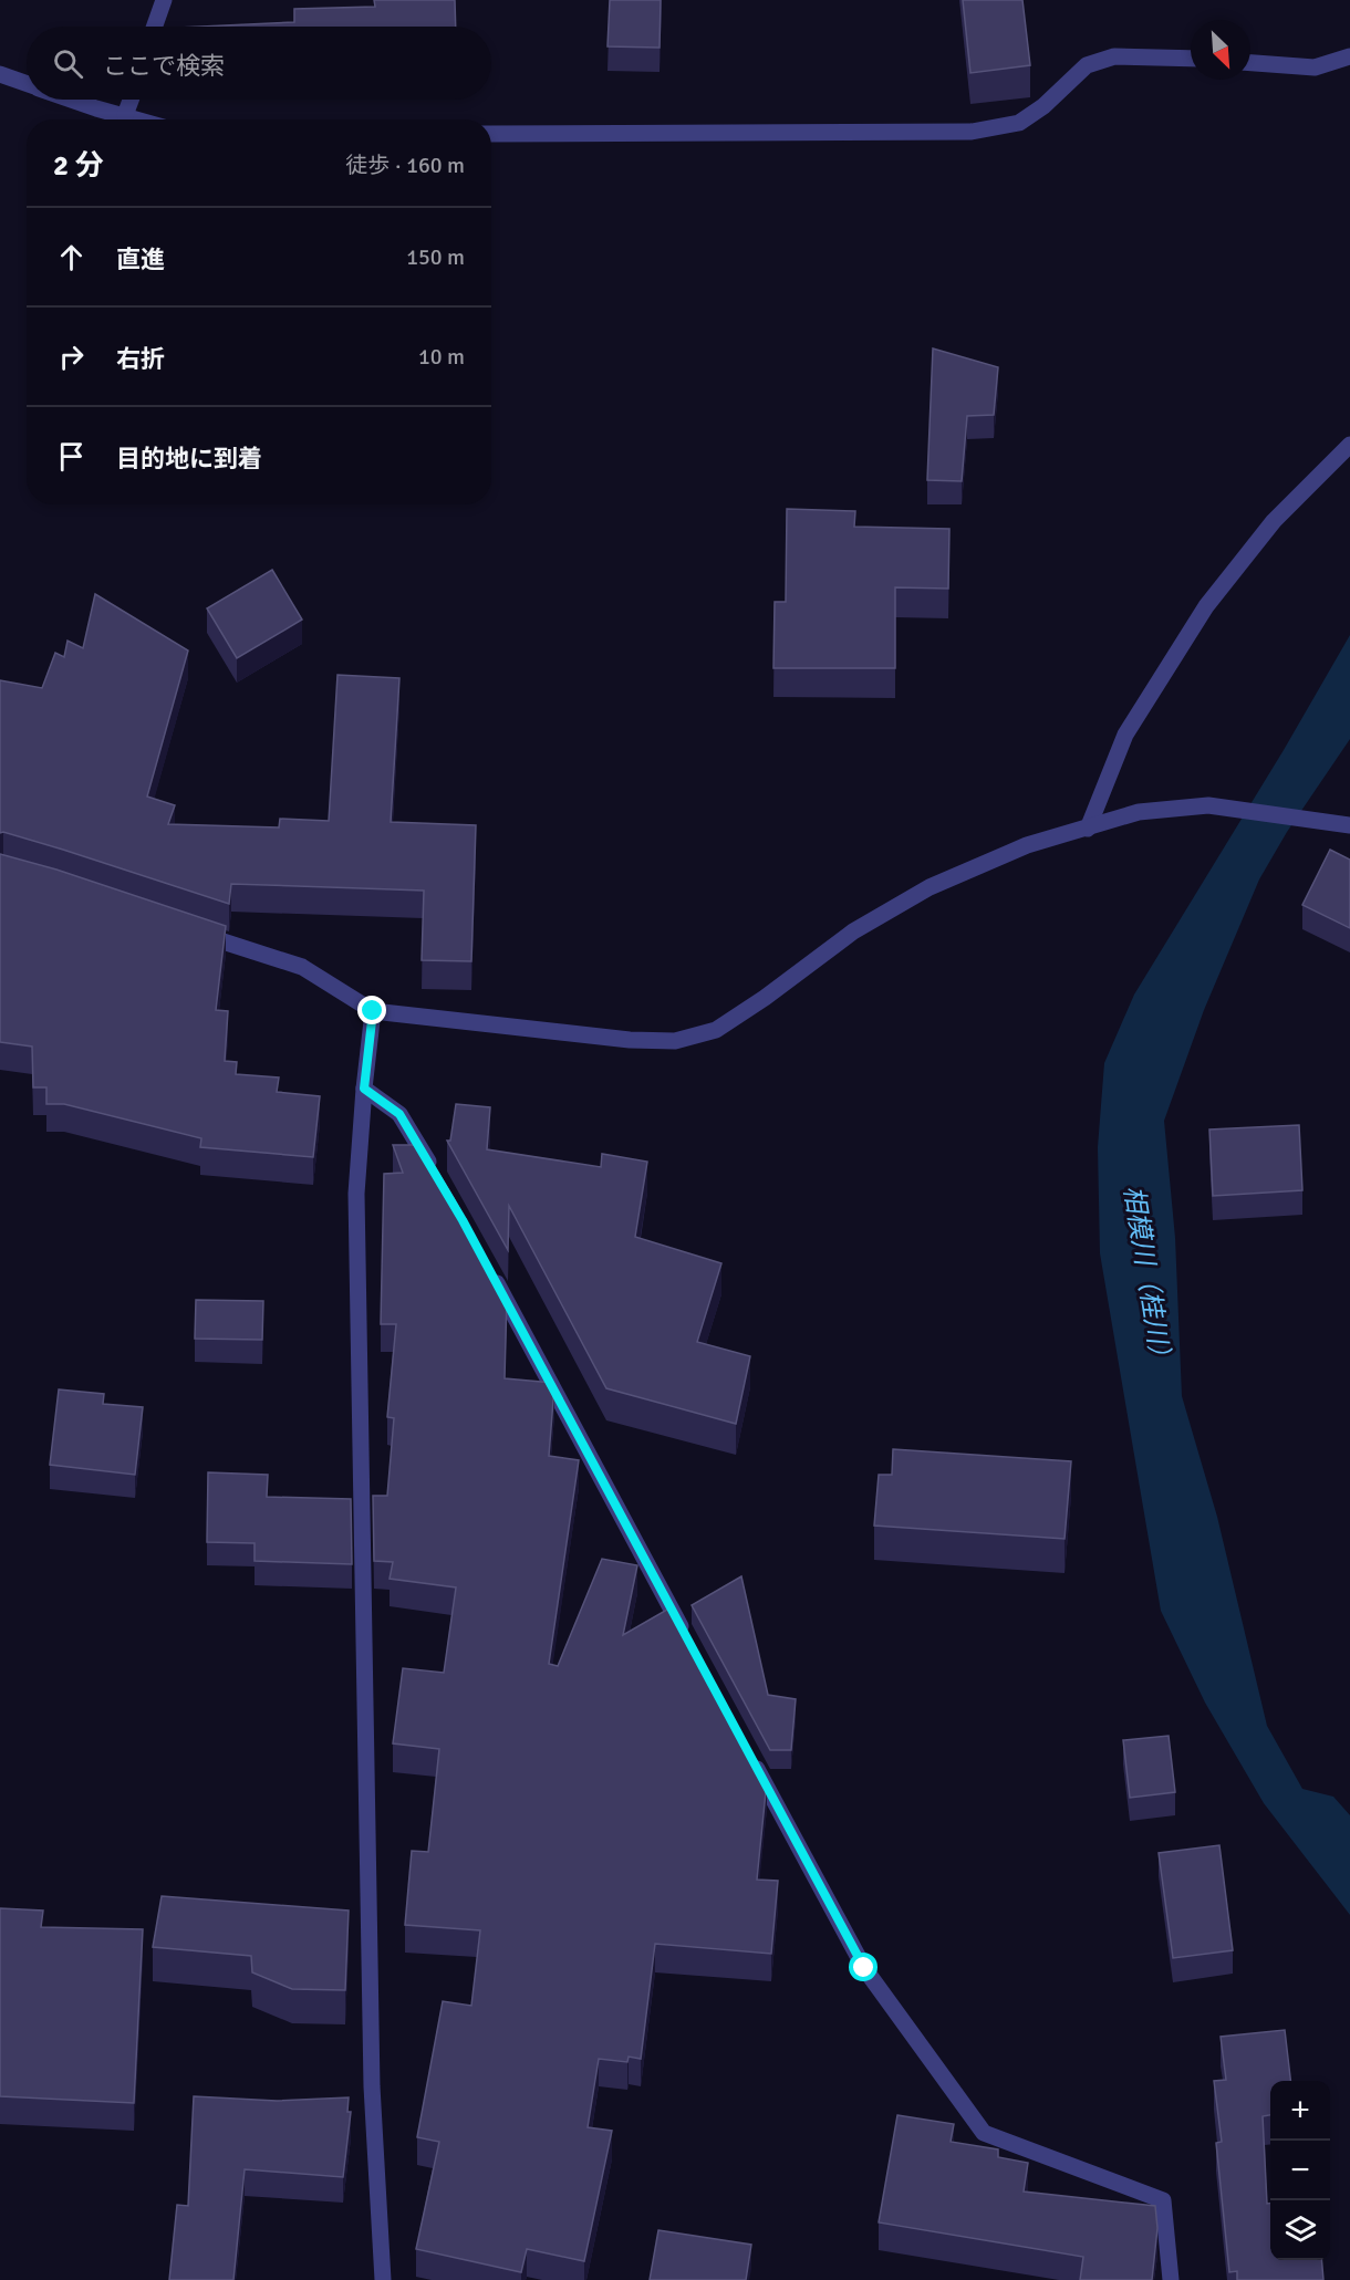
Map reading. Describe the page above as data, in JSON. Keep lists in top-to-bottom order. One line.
{"water":["相模川（桂川）"],"north":"bottom right","page":{"search":"ここで検索","heading":["2 分","徒歩 · 160 m"],"list":[["直進","150 m"],["右折","10 m"],"目的地に到着"],"map_buttons":["+","−"]}}
